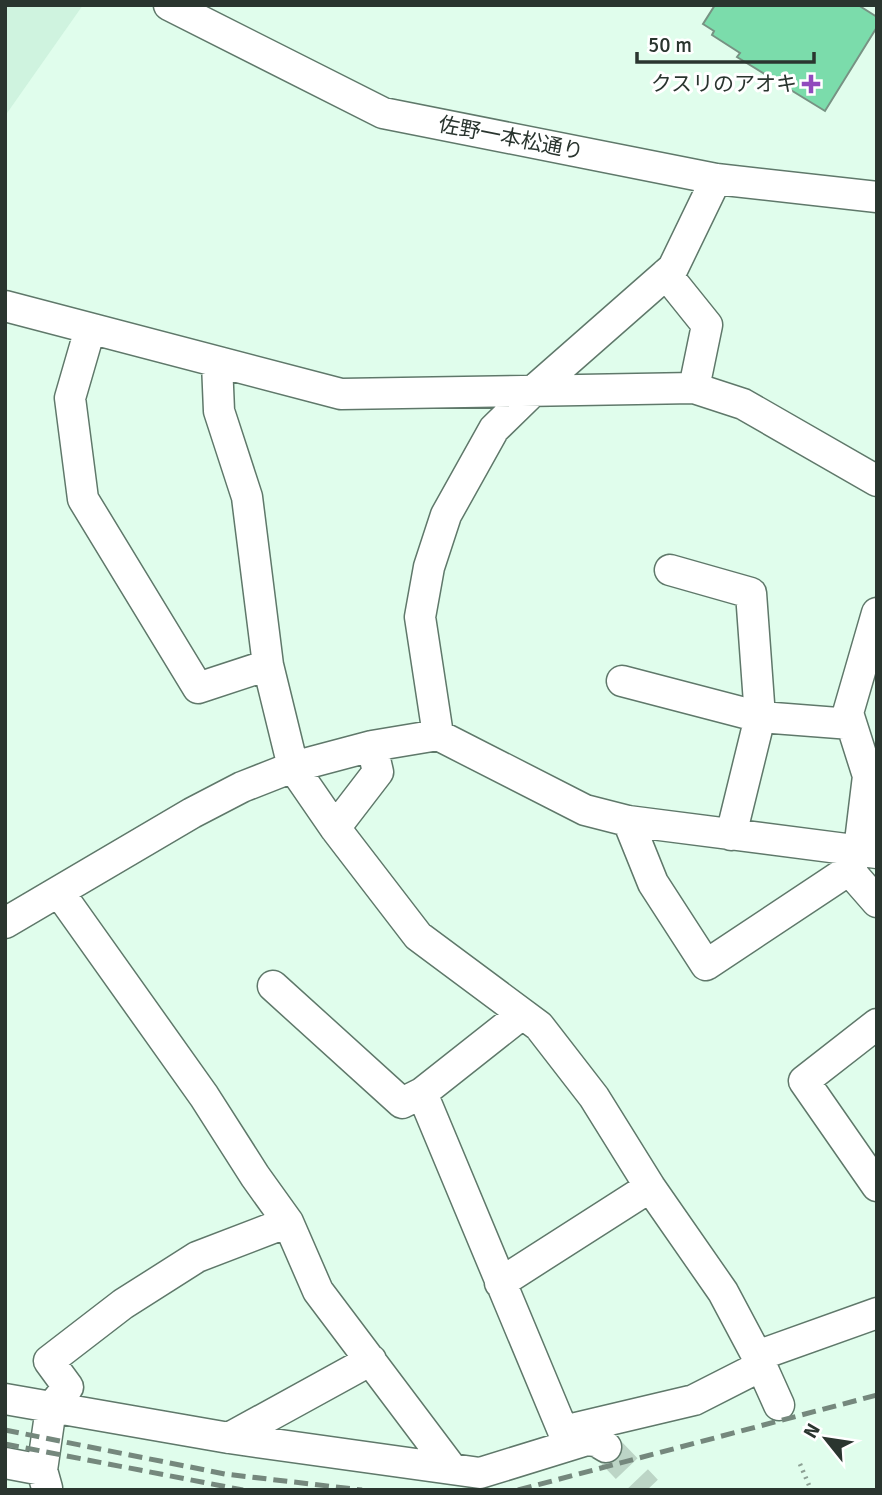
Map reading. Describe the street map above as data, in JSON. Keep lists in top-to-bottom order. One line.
{"streets":{"street":["佐野一本松通り"]},"places":{"health":["クスリのアオキ"]},"scale_bar":"50 m","north":"top left"}
